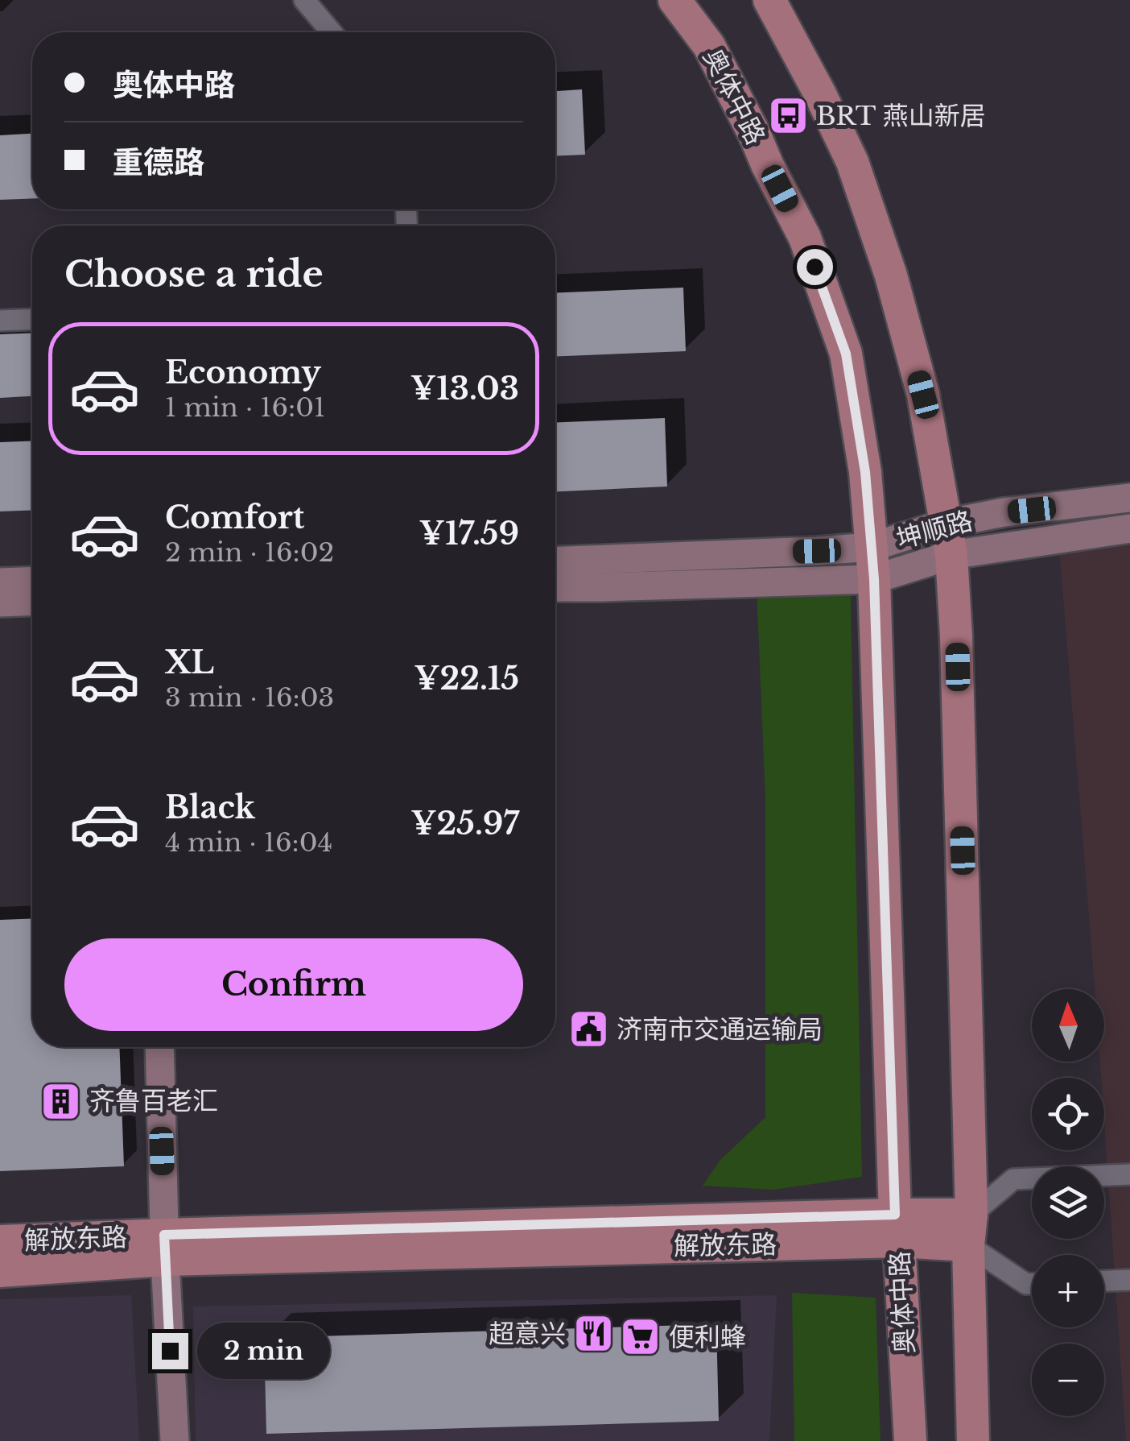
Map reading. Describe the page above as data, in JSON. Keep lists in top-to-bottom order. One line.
{"streets":{"main road":["奥体中路","解放东路"],"street":["坤顺路"]},"crossings":[["奥体中路","坤顺路"],["奥体中路","解放东路"]],"places":{"bus stop":["BRT 燕山新居"],"public building":["济南市交通运输局"],"building":["齐鲁百老汇"],"restaurant":["超意兴"],"supermarket":["便利蜂"]},"north":"top","page":{"banner":["奥体中路","重德路"],"heading":"Choose a ride","list":[{"name":"Economy","note":"1 min · 16:01","value":"¥13.03"},{"name":"Comfort","note":"2 min · 16:02","value":"¥17.59"},{"name":"XL","note":"3 min · 16:03","value":"¥22.15"},{"name":"Black","note":"4 min · 16:04","value":"¥25.97"}],"buttons":"Confirm","map_buttons":["+","−"],"bubble":"2 min"}}
